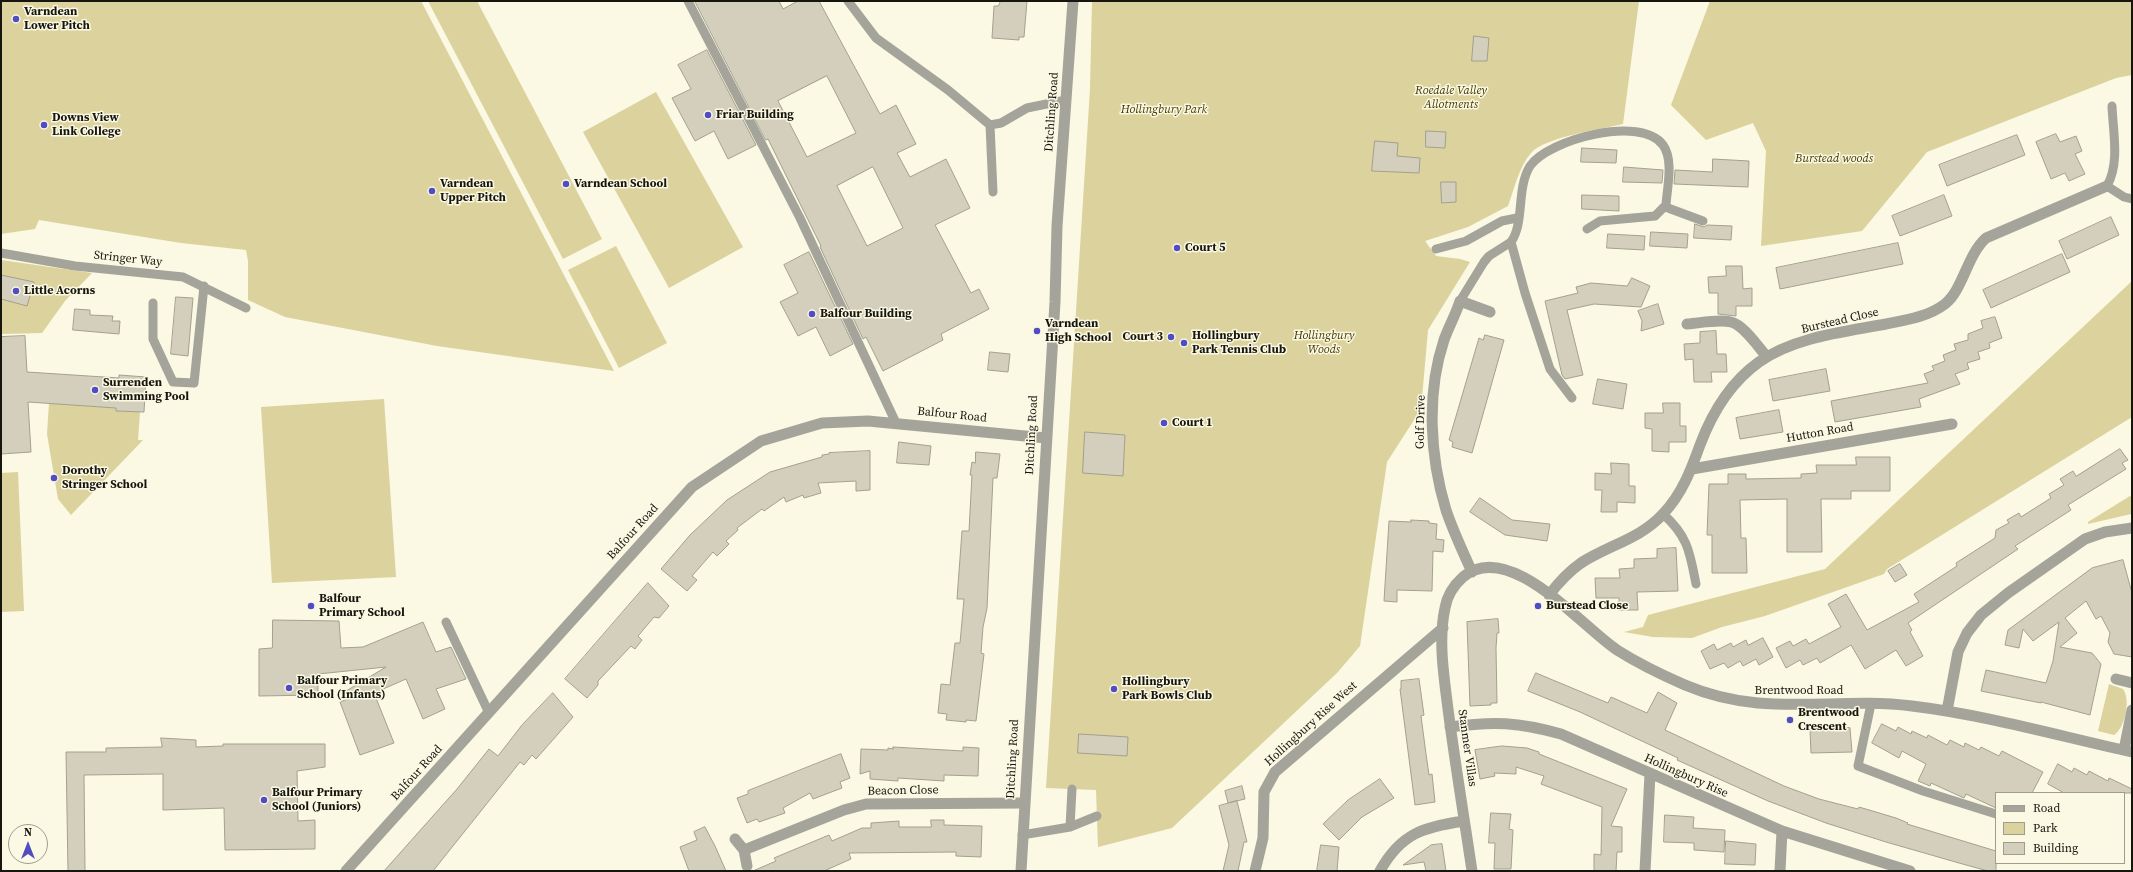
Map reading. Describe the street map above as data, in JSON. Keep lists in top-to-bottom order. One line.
{"streets":{"street":["Ditchling Road","Burstead Close","Balfour Road","Golf Drive","Hutton Road","Brentwood Road","Hollingbury Rise West","Stanmer Villas","Hollingbury Rise","Beacon Close"],"lane":["Stringer Way"]},"crossings":[["Ditchling Road","Balfour Road"],["Ditchling Road","Beacon Close"],["Burstead Close","Hutton Road"],["Burstead Close","Brentwood Road"],["Golf Drive","Brentwood Road"],["Brentwood Road","Hollingbury Rise West"],["Brentwood Road","Stanmer Villas"],["Hollingbury Rise West","Stanmer Villas"],["Stanmer Villas","Hollingbury Rise"]],"parks":["Roedale Valley Allotments","Hollingbury Park","Burstead woods","Hollingbury Woods"],"places":["Varndean Lower Pitch","Friar Building","Downs View Link College","Varndean School","Varndean Upper Pitch","Court 5","Little Acorns","Balfour Building","Varndean High School","Court 3","Hollingbury Park Tennis Club","Surrenden Swimming Pool","Court 1","Dorothy Stringer School","Balfour Primary School","Burstead Close","Balfour Primary School (Infants)","Hollingbury Park Bowls Club","Brentwood Crescent","Balfour Primary School (Juniors)"],"legend":["Road","Park","Building"],"north":"top"}
